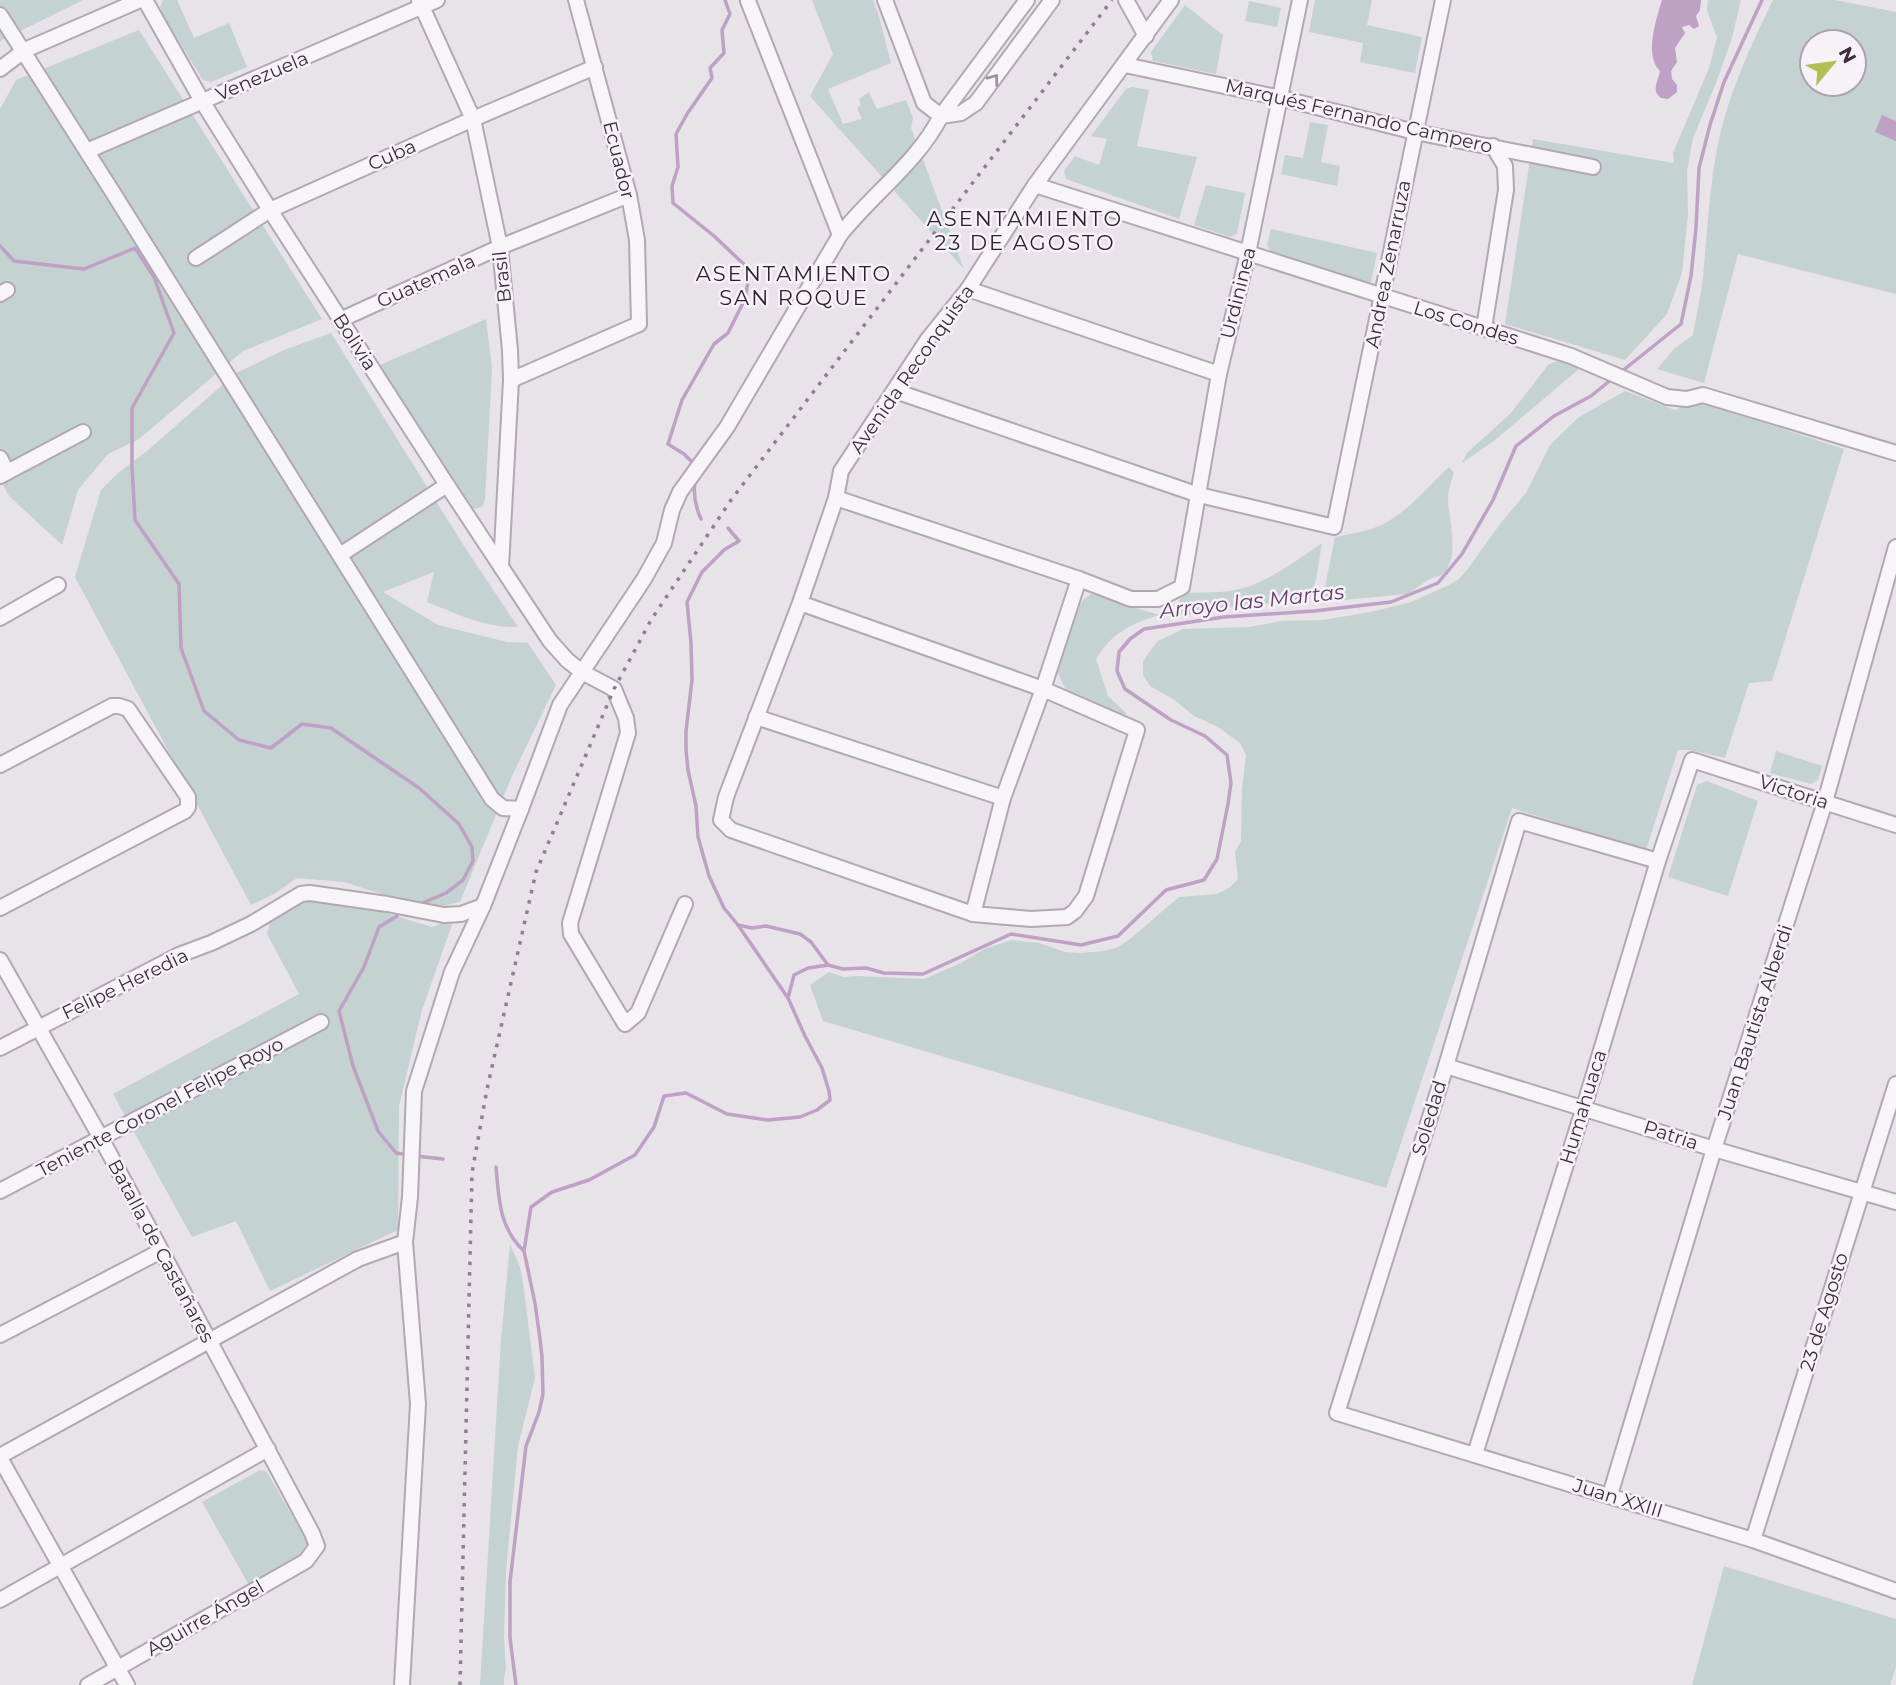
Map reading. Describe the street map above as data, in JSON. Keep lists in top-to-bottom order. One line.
{"streets":{"street":["Venezuela","Marqués Fernando Campero","Cuba","Ecuador","Andrea Zenarruza","Brasil","Guatemala","Urdininea","Los Condes","Bolivia","Avenida Reconquista","Victoria","Felipe Heredia","Juan Bautista Alberdi","Teniente Coronel Felipe Royo","Humahuaca","Soledad","Patria","Batalla de Castañares","23 de Agosto","Juan XXIII","Aguirre Ángel"]},"crossings":[["Venezuela","Brasil"],["Venezuela","Bolivia"],["Marqués Fernando Campero","Andrea Zenarruza"],["Marqués Fernando Campero","Urdininea"],["Marqués Fernando Campero","Avenida Reconquista"],["Cuba","Ecuador"],["Cuba","Brasil"],["Cuba","Bolivia"],["Ecuador","Brasil"],["Ecuador","Guatemala"],["Andrea Zenarruza","Urdininea"],["Andrea Zenarruza","Los Condes"],["Brasil","Guatemala"],["Brasil","Bolivia"],["Guatemala","Bolivia"],["Urdininea","Los Condes"],["Los Condes","Avenida Reconquista"],["Victoria","Juan Bautista Alberdi"],["Victoria","Humahuaca"],["Felipe Heredia","Batalla de Castañares"],["Juan Bautista Alberdi","Patria"],["Juan Bautista Alberdi","Juan XXIII"],["Teniente Coronel Felipe Royo","Batalla de Castañares"],["Humahuaca","Soledad"],["Humahuaca","Patria"],["Humahuaca","Juan XXIII"],["Soledad","Patria"],["Soledad","Juan XXIII"],["Patria","23 de Agosto"],["Batalla de Castañares","Aguirre Ángel"],["23 de Agosto","Juan XXIII"]],"districts":["ASENTAMIENTO 23 DE AGOSTO","ASENTAMIENTO SAN ROQUE"],"water":["Arroyo las Martas"],"north":"top right"}
